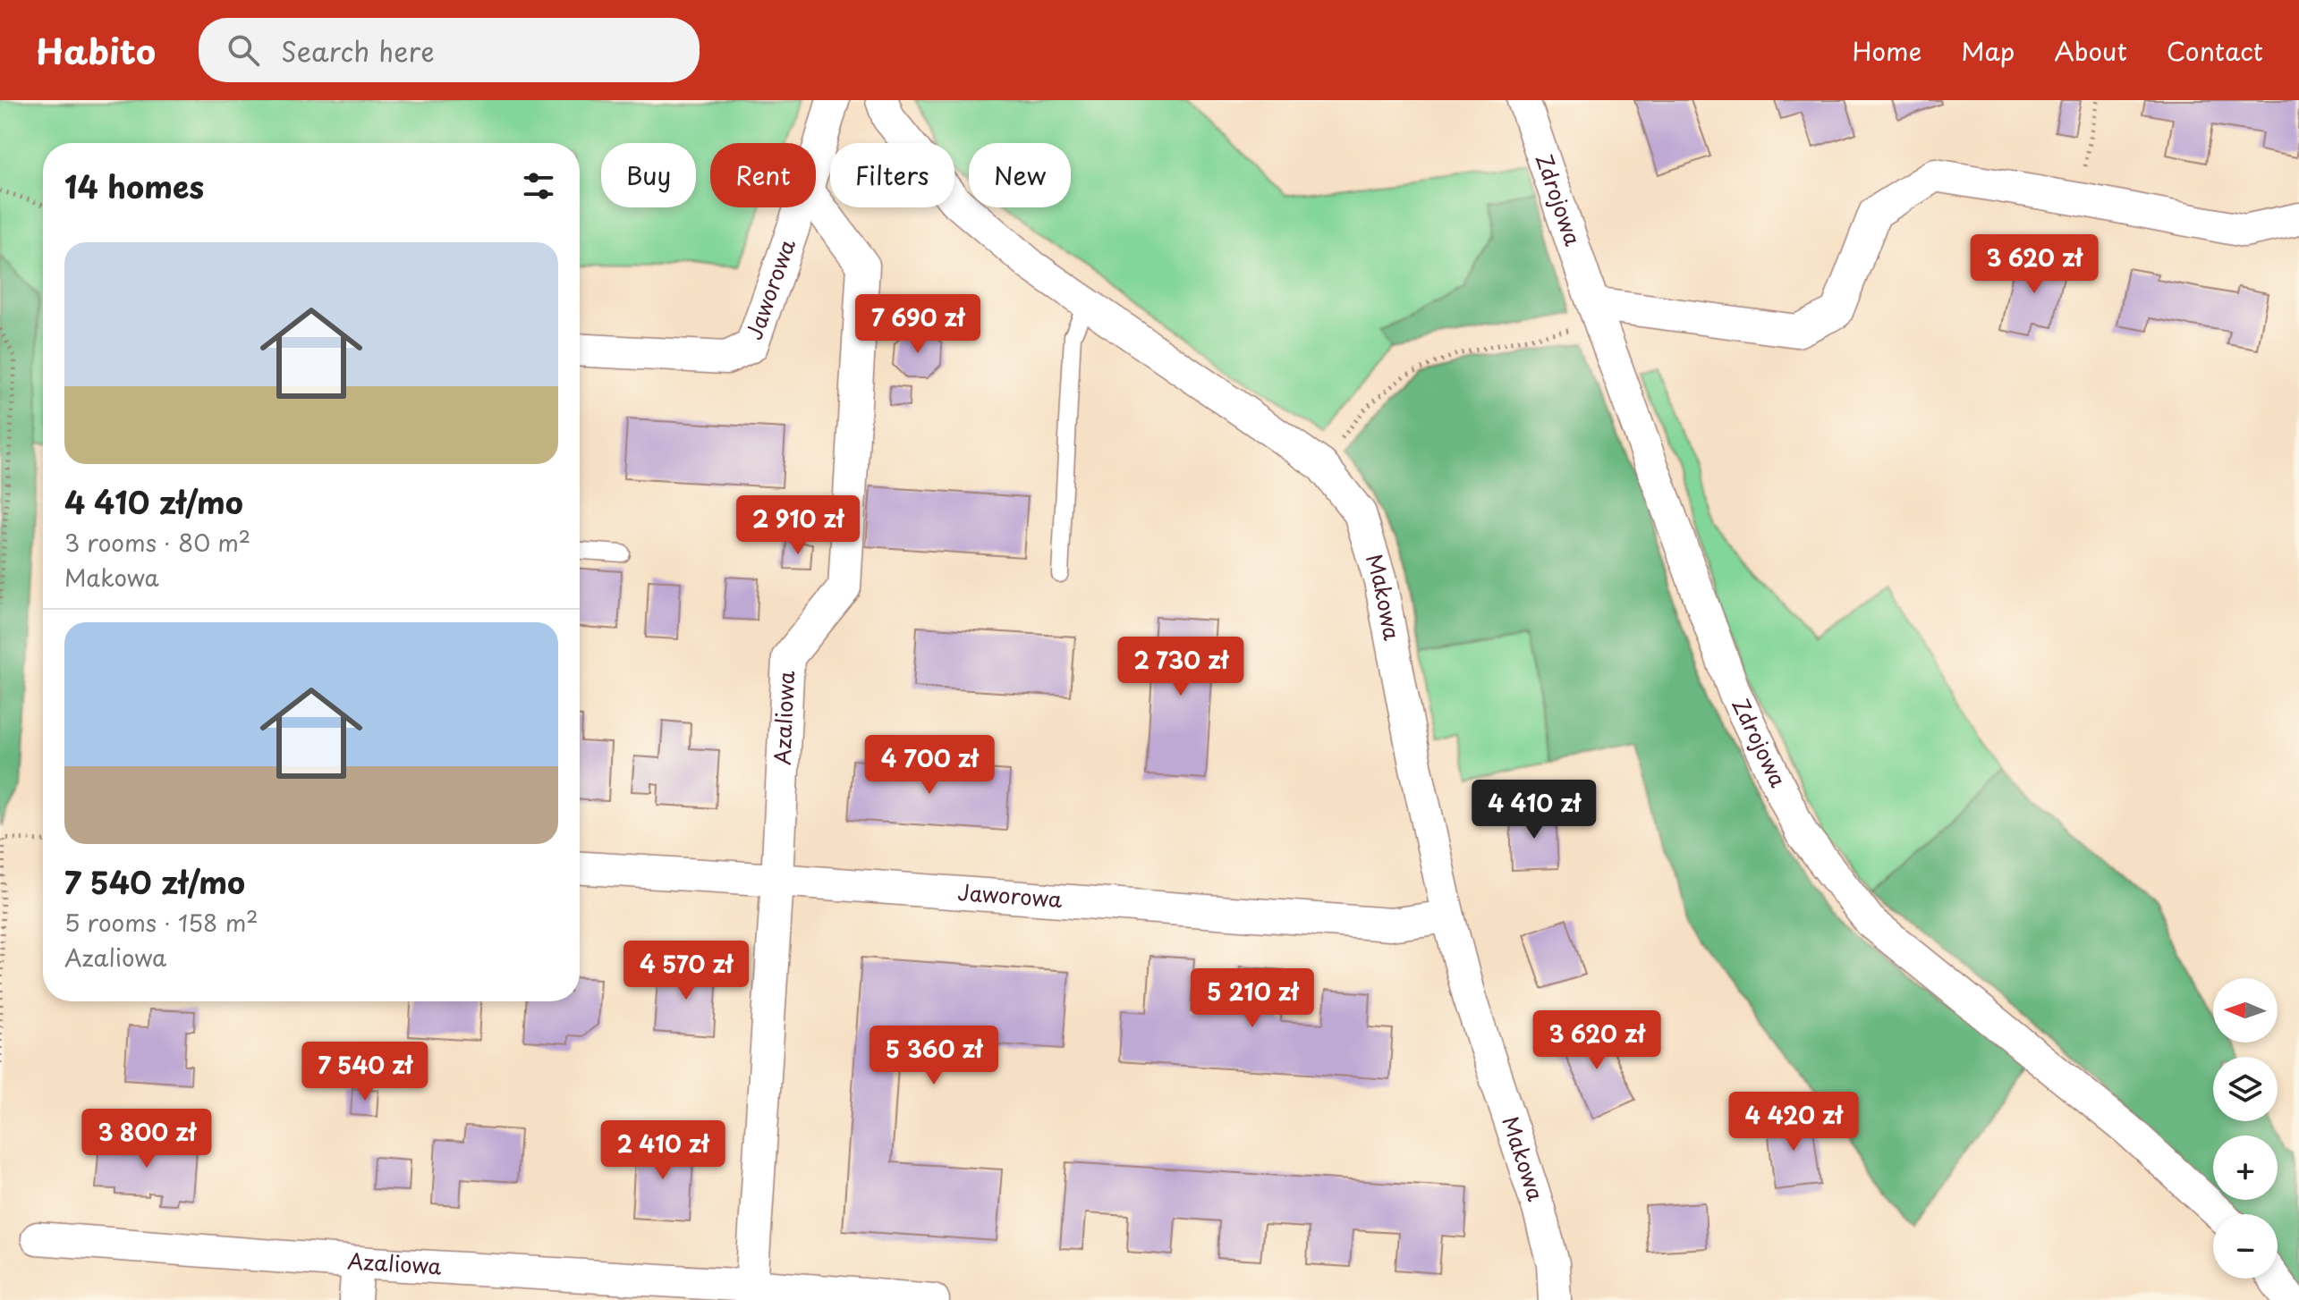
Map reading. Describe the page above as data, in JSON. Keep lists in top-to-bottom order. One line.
{"streets":{"street":["Zdrojowa","Jaworowa","Makowa","Azaliowa"]},"crossings":[["Jaworowa","Makowa"],["Jaworowa","Azaliowa"]],"north":"left","page":{"header":"Habito","search":"Search here","nav":["Home","Map","About","Contact"],"chip":["Buy","Rent","Filters","New"],"heading":"14 homes","list":[{"name":"4 410 zł/mo","note":"3 rooms · 80 m² · Makowa"},{"name":"7 540 zł/mo","note":"5 rooms · 158 m² · Azaliowa"}],"price":["3 620 zł","7 690 zł","2 910 zł","2 730 zł","4 700 zł","4 410 zł","4 570 zł","5 210 zł","3 620 zł","5 360 zł","7 540 zł","4 420 zł","3 800 zł","2 410 zł"],"map_buttons":["+","−"]}}
